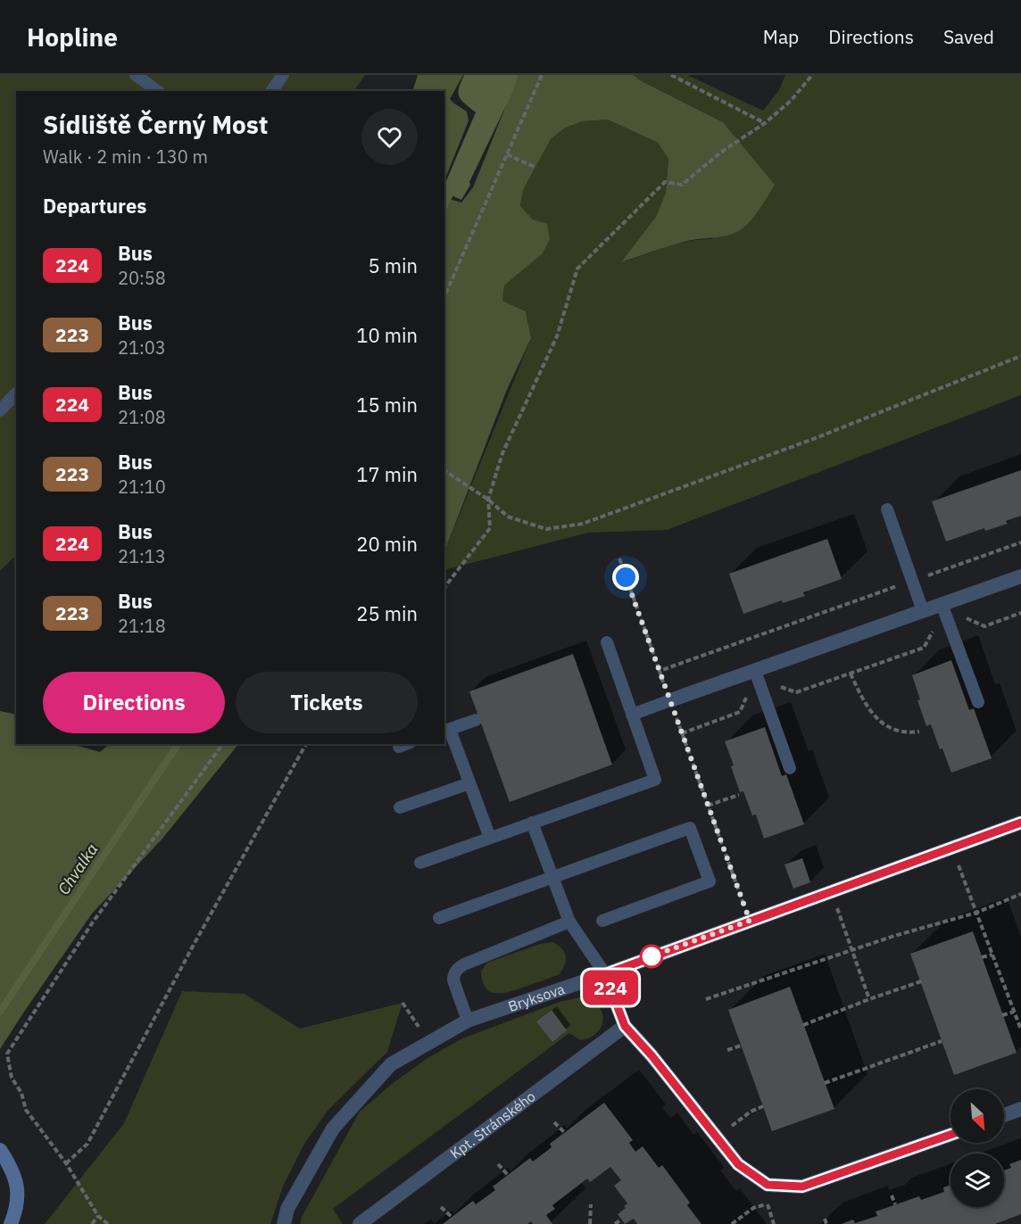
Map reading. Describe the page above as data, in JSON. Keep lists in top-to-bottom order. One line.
{"streets":{"street":["Bryksova","Kpt. Stránského"]},"water":["Chvalka"],"lines":["bus line 224"],"north":"bottom right","page":{"header":"Hopline","nav":["Map","Directions","Saved"],"on_map":"224","heading":[["Sídliště Černý Most","Walk · 2 min · 130 m"],"Departures"],"list":[{"mark":"224","name":"Bus","note":"20:58","value":"5 min"},{"mark":"223","name":"Bus","note":"21:03","value":"10 min"},{"mark":"224","name":"Bus","note":"21:08","value":"15 min"},{"mark":"223","name":"Bus","note":"21:10","value":"17 min"},{"mark":"224","name":"Bus","note":"21:13","value":"20 min"},{"mark":"223","name":"Bus","note":"21:18","value":"25 min"}],"buttons":["Directions","Tickets"]}}
